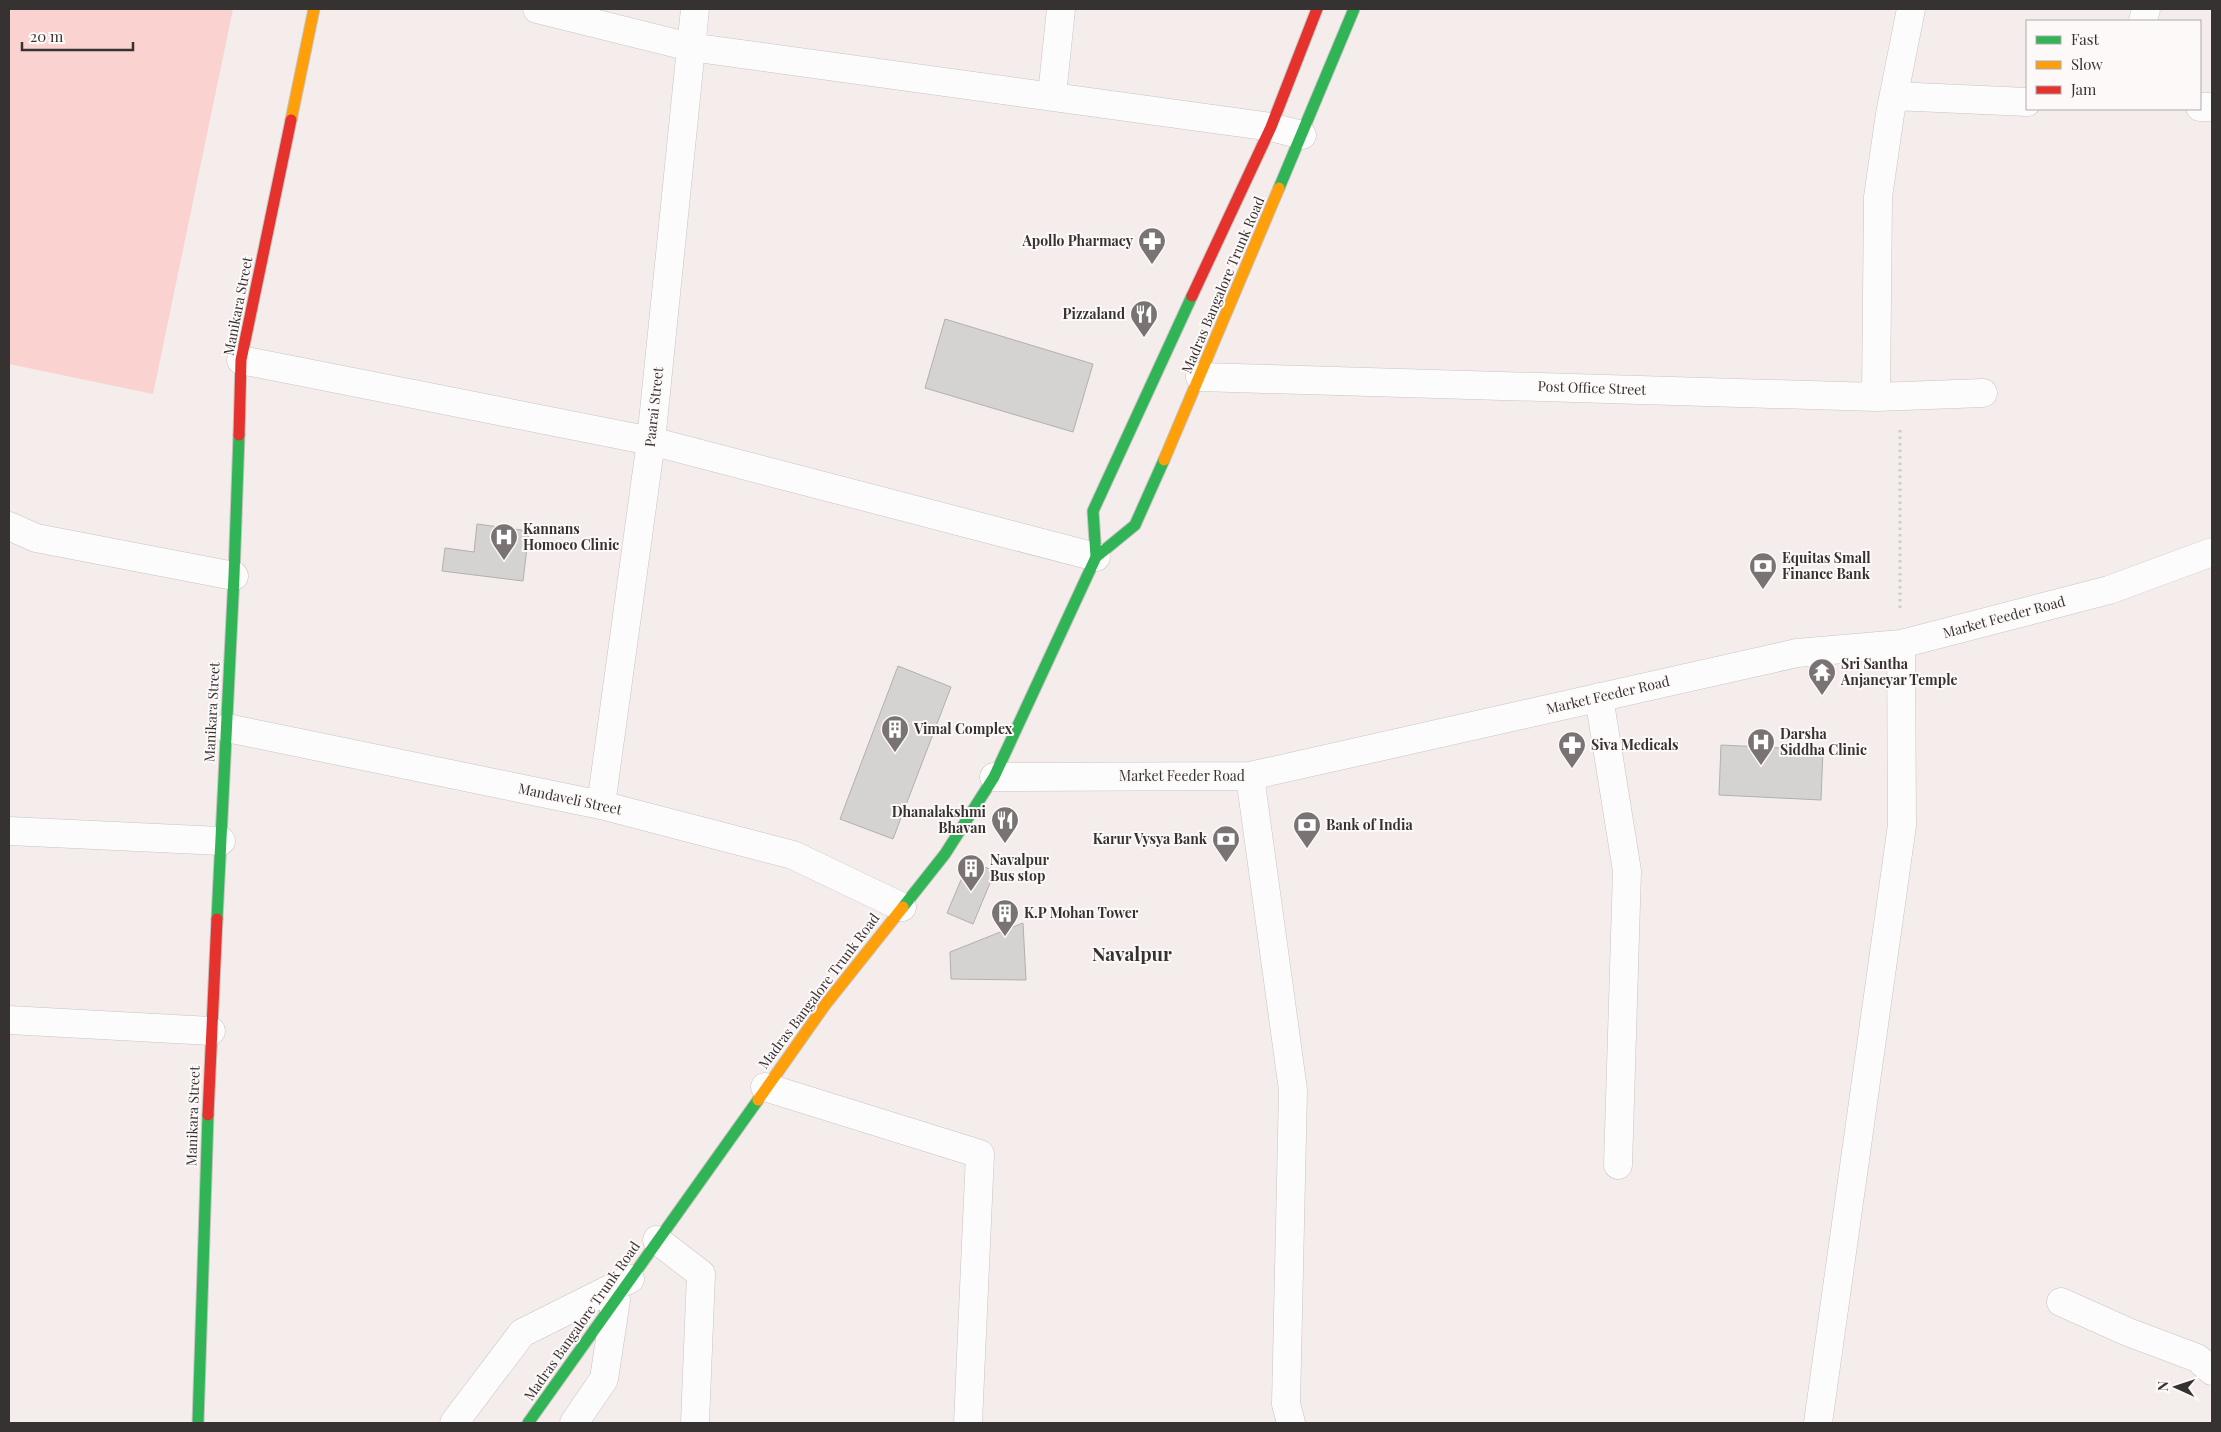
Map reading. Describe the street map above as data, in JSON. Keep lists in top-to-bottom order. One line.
{"streets":{"main road":["Madras Bangalore Trunk Road","Manikara Street"],"street":["Post Office Street","Paarai Street","Market Feeder Road","Mandaveli Street"]},"crossings":[["Madras Bangalore Trunk Road","Post Office Street"],["Madras Bangalore Trunk Road","Market Feeder Road"],["Madras Bangalore Trunk Road","Mandaveli Street"],["Manikara Street","Mandaveli Street"],["Paarai Street","Mandaveli Street"]],"districts":["Navalpur"],"places":{"pharmacy":["Apollo Pharmacy","Siva Medicals"],"restaurant":["Pizzaland","Dhanalakshmi Bhavan"],"hospital":["Kannans Homoeo Clinic","Darsha Siddha Clinic"],"bank":["Equitas Small Finance Bank","Bank of India","Karur Vysya Bank"],"temple":["Sri Santha Anjaneyar Temple"],"building":["Vimal Complex","Navalpur Bus stop","K.P Mohan Tower"]},"legend":["Fast","Slow","Jam"],"scale_bar":"20 m","north":"left"}
